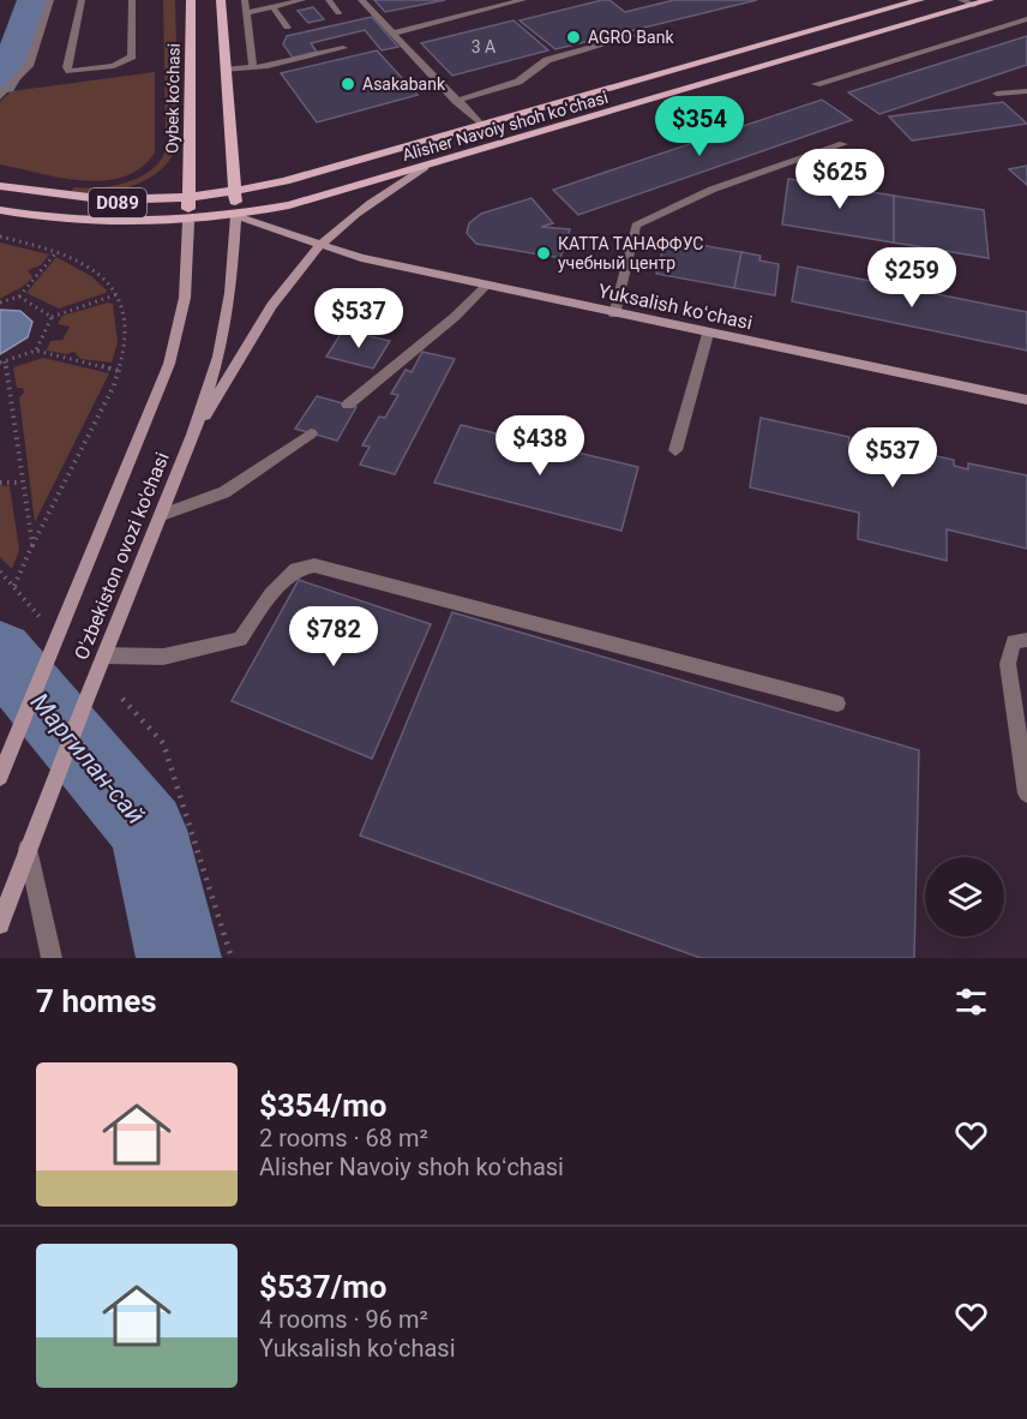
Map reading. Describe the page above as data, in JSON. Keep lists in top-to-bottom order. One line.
{"streets":{"main road":["Oybek ko‘chasi","Alisher Navoiy shoh koʻchasi","D089","Yuksalish koʻchasi","O'zbekiston ovozi ko'chasi"]},"crossings":[["Oybek ko‘chasi","D089"],["Oybek ko‘chasi","O'zbekiston ovozi ko'chasi"],["Alisher Navoiy shoh koʻchasi","D089"],["Alisher Navoiy shoh koʻchasi","Yuksalish koʻchasi"],["Alisher Navoiy shoh koʻchasi","O'zbekiston ovozi ko'chasi"],["D089","O'zbekiston ovozi ko'chasi"],["Yuksalish koʻchasi","O'zbekiston ovozi ko'chasi"]],"water":["Маргилан-сай"],"places":["AGRO Bank","Asakabank","КАТТА ТАНАФФУС учебный центр"],"house_numbers":["3 A"],"page":{"price":["$354","$625","$259","$537","$438","$537","$782"],"heading":"7 homes","list":[{"name":"$354/mo","note":"2 rooms · 68 m² · Alisher Navoiy shoh koʻchasi"},{"name":"$537/mo","note":"4 rooms · 96 m² · Yuksalish koʻchasi"}]}}
